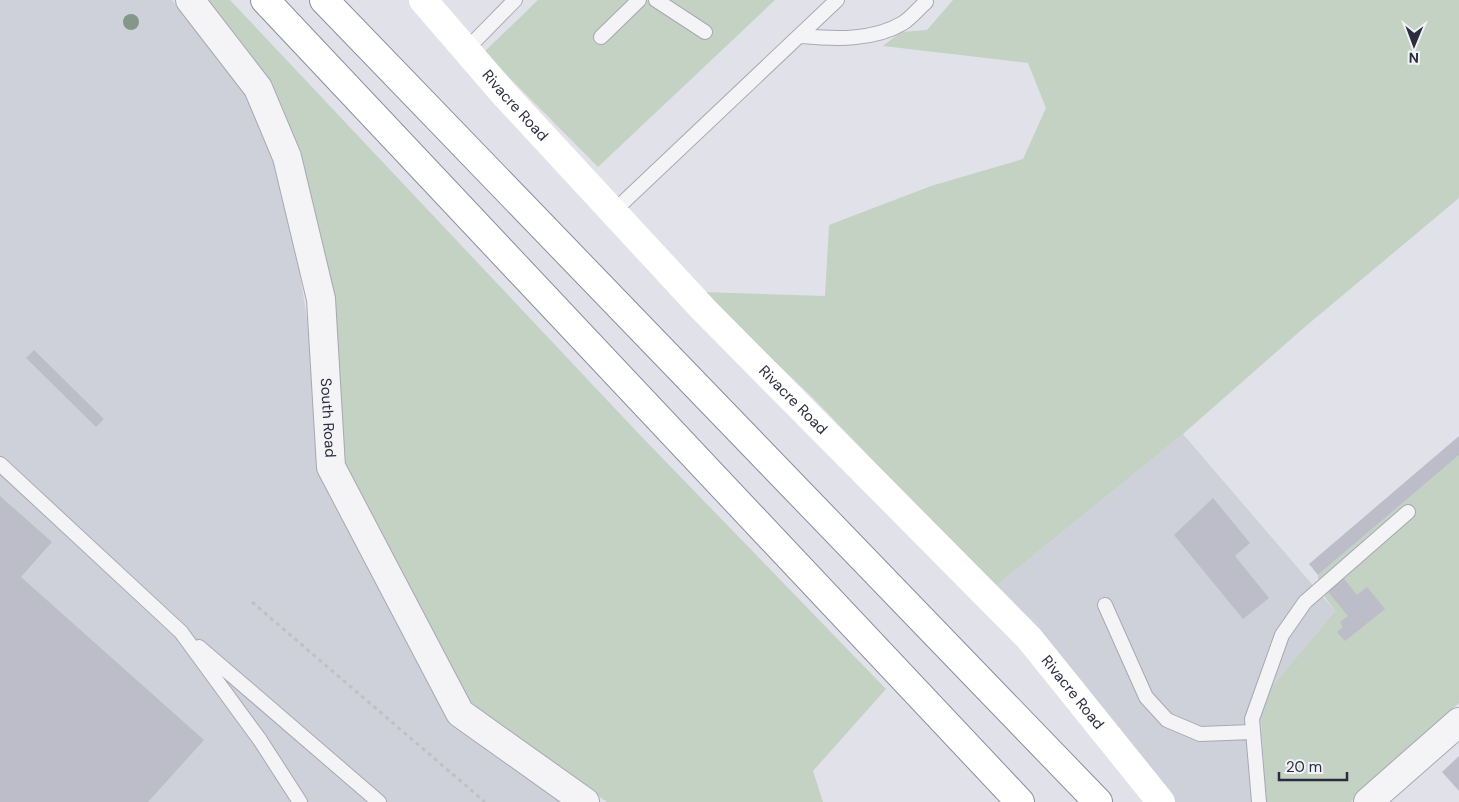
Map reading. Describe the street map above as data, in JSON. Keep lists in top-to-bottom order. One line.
{"streets":{"main road":["Rivacre Road"],"street":["South Road"]},"scale_bar":"20 m","north":"bottom"}
